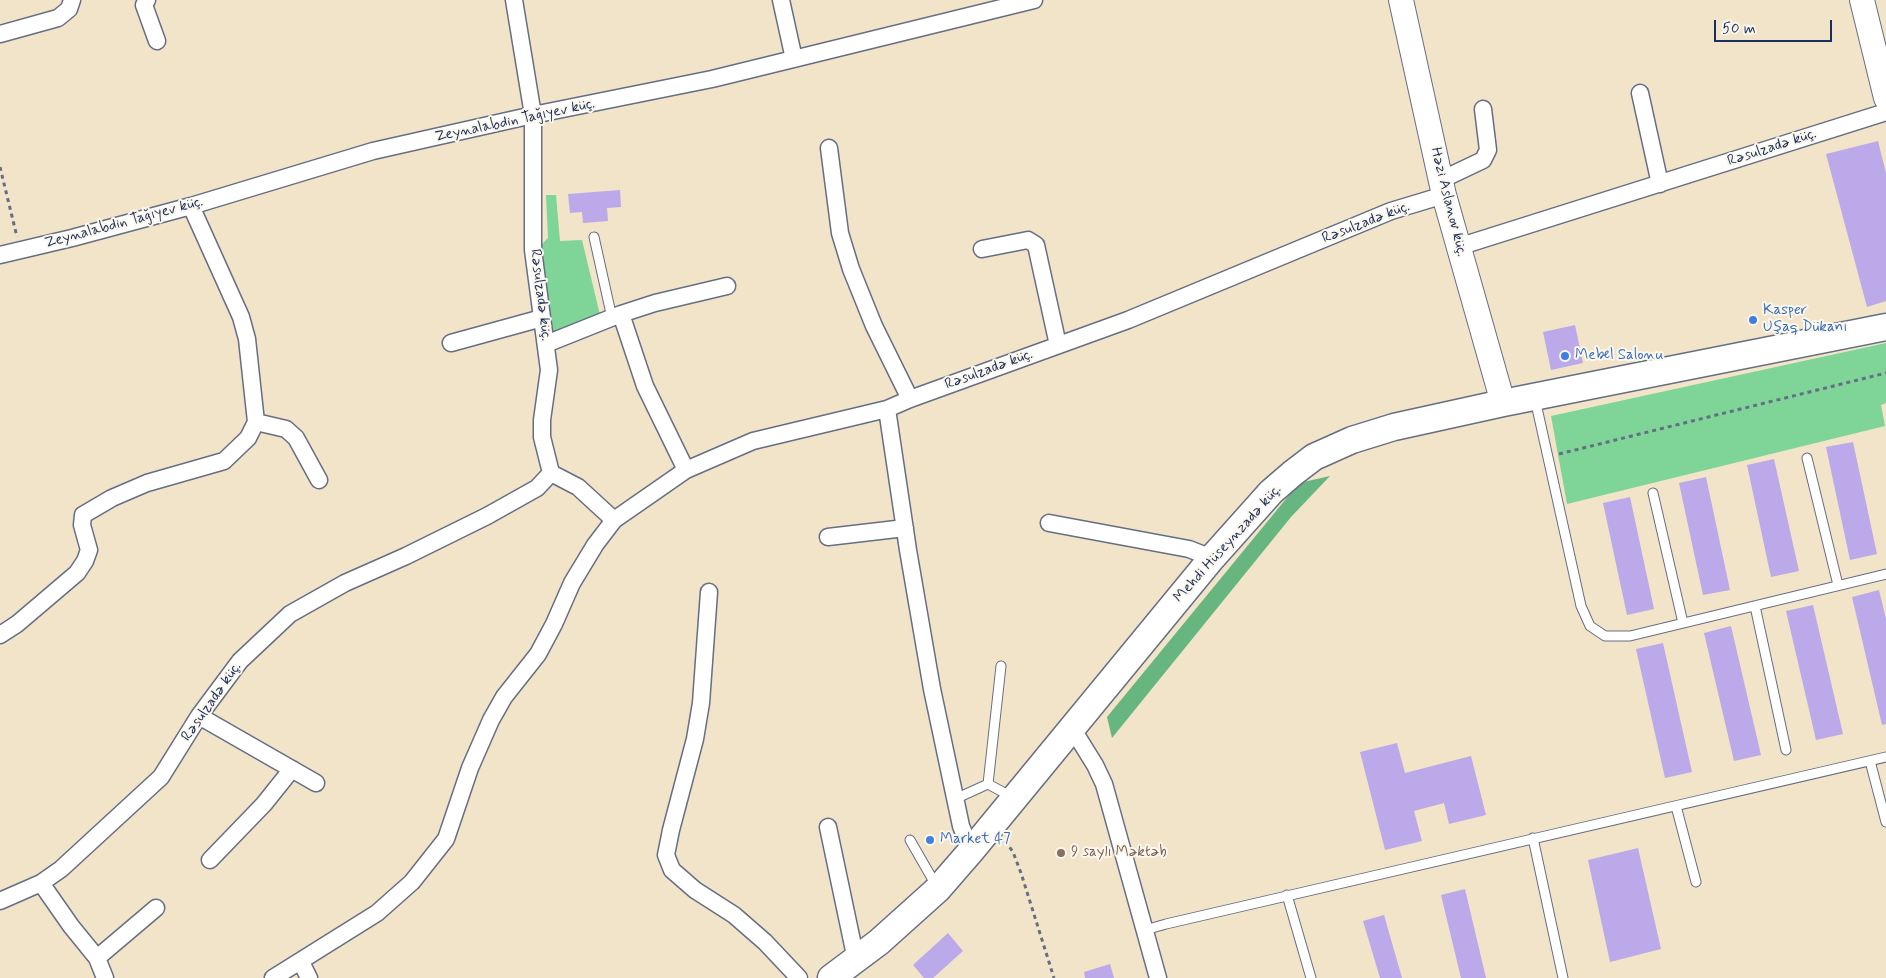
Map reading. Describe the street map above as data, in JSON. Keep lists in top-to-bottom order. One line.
{"streets":{"main road":["Həzi Aslanov küç.","Mehdi Hüseynzadə küç."],"street":["Zeynalabdin Tağıyev küç.","Rəsulzadə küç."]},"crossings":[["Zeynalabdin Tağıyev küç.","Rəsulzadə küç."],["Rəsulzadə küç.","Həzi Aslanov küç."],["Həzi Aslanov küç.","Mehdi Hüseynzadə küç."]],"places":["Kasper Uşaq Dükanı","Mebel Salonu","Market 47","9 saylı Məktəb"],"scale_bar":"50 m"}
